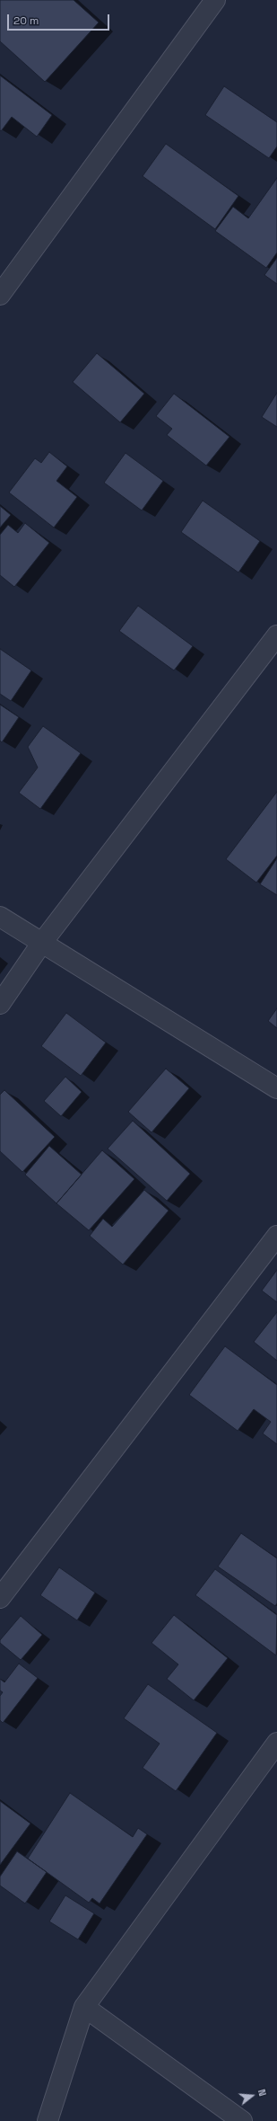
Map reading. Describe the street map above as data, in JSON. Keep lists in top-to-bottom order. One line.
{"scale_bar":"20 m","north":"right"}
